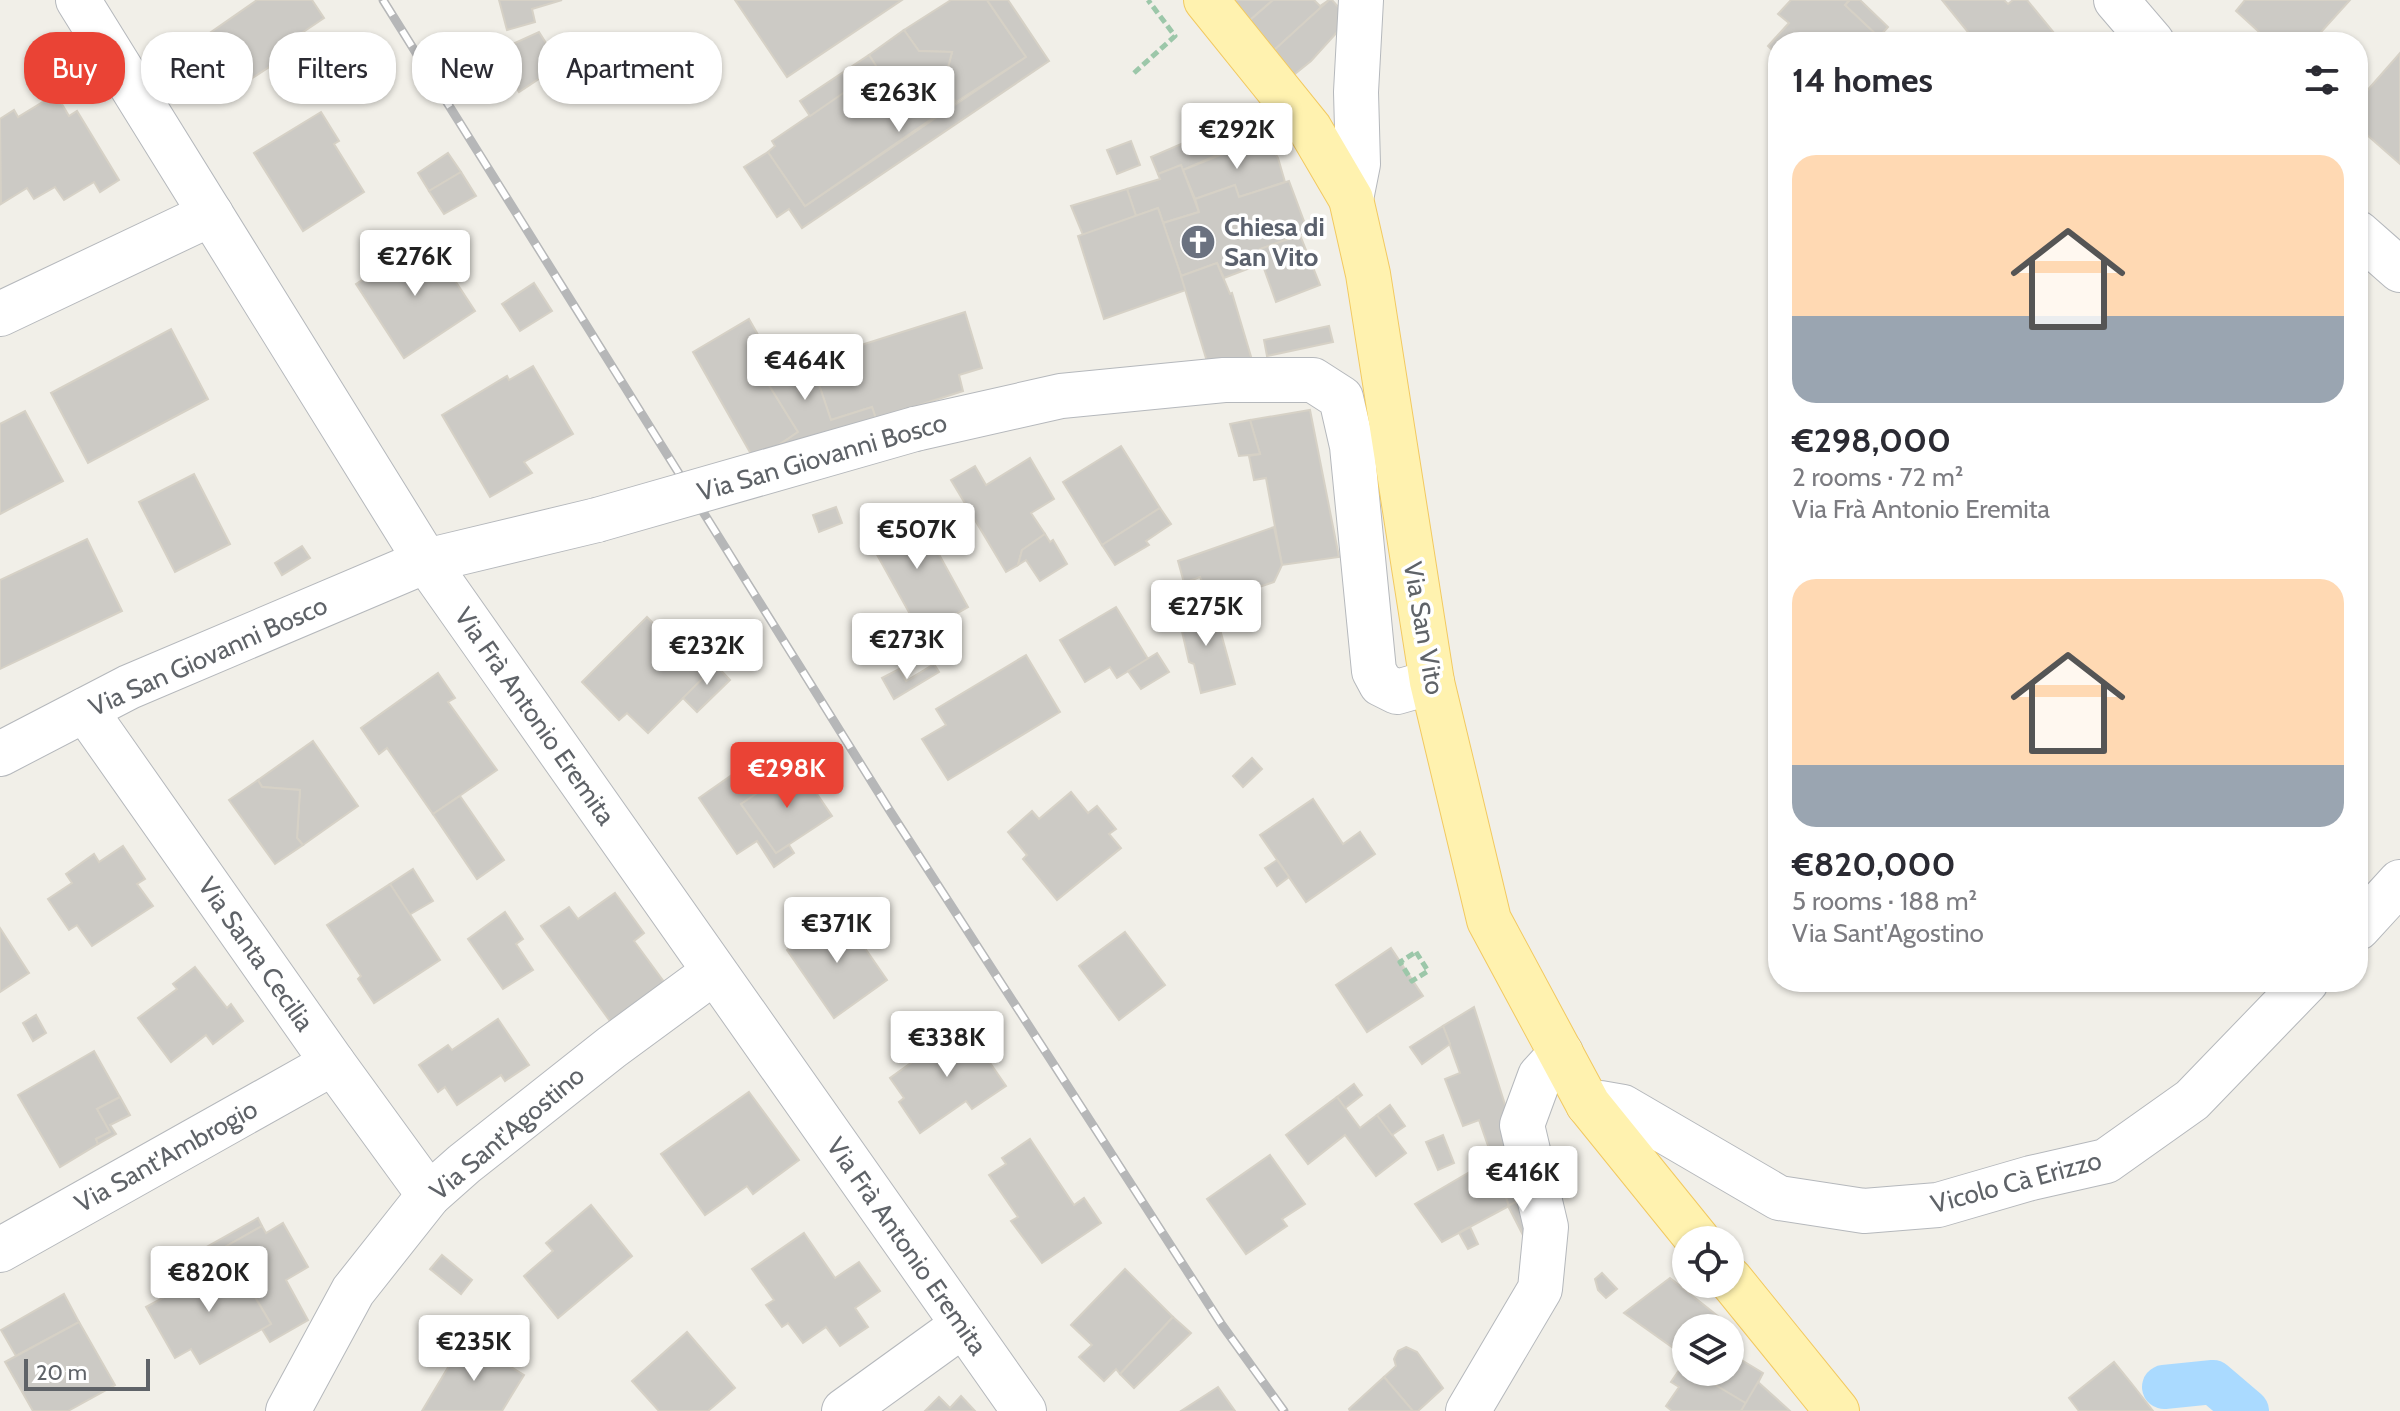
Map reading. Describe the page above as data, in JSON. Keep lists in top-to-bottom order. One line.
{"streets":{"main road":["Via San Vito"],"street":["Via San Giovanni Bosco","Via Frà Antonio Eremita","Via Santa Cecilia","Via Sant'Agostino","Via Sant'Ambrogio","Vicolo Cà Erizzo"]},"crossings":[["Via San Giovanni Bosco","Via San Vito"],["Via San Giovanni Bosco","Via Frà Antonio Eremita"],["Via San Giovanni Bosco","Via Santa Cecilia"],["Via San Vito","Vicolo Cà Erizzo"],["Via Frà Antonio Eremita","Via Sant'Agostino"],["Via Santa Cecilia","Via Sant'Agostino"],["Via Santa Cecilia","Via Sant'Ambrogio"]],"places":{"church":["Chiesa di San Vito"]},"scale_bar":"20 m","page":{"chip":["Buy","Rent","Filters","New","Apartment"],"heading":"14 homes","price":["€263K","€292K","€276K","€464K","€507K","€275K","€273K","€232K","€298K","€371K","€338K","€416K","€820K","€235K"],"list":[{"name":"€298,000","note":"2 rooms · 72 m² · Via Frà Antonio Eremita"},{"name":"€820,000","note":"5 rooms · 188 m² · Via Sant'Agostino"}],"scale":"20 m"}}
